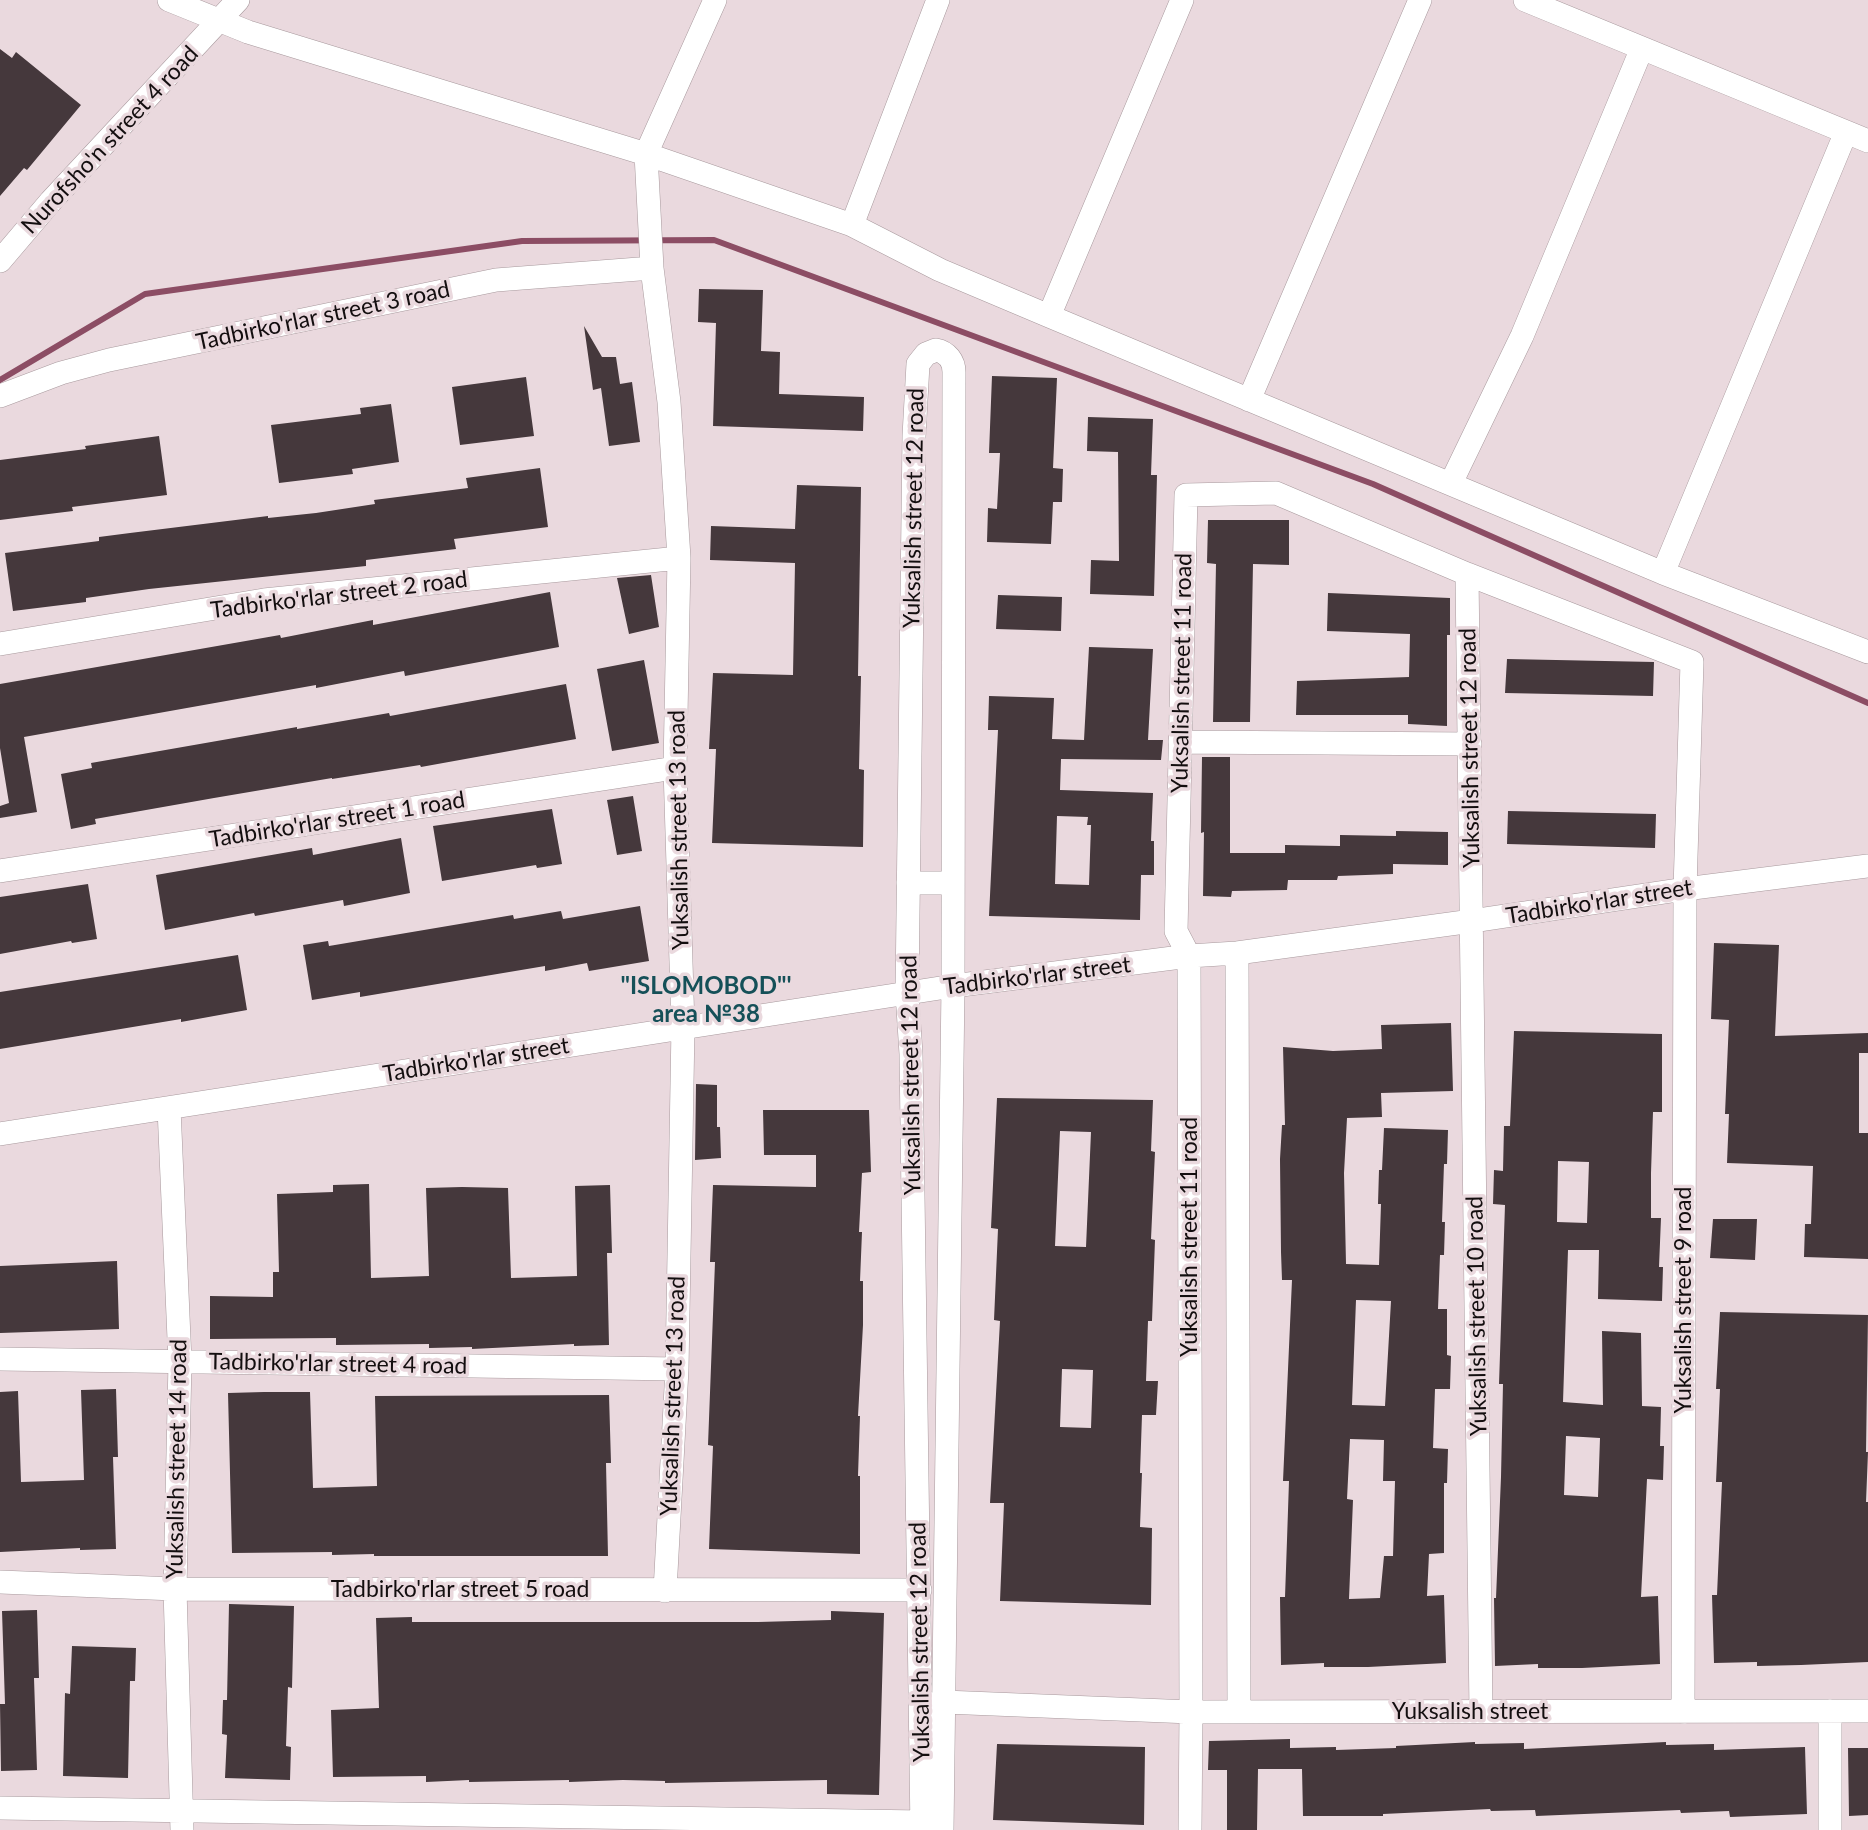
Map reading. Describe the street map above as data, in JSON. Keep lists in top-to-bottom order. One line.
{"streets":{"street":["Nurofsho'n street 4 road","Tadbirko'rlar street 3 road","Yuksalish street 12 road","Tadbirko'rlar street 2 road","Yuksalish street 11 road","Tadbirko'rlar street 1 road","Yuksalish street 13 road","Tadbirko'rlar street","Yuksalish street 9 road","Yuksalish street 10 road","Tadbirko'rlar street 4 road","Yuksalish street 14 road","Tadbirko'rlar street 5 road","Yuksalish street"]},"crossings":[["Tadbirko'rlar street 3 road","Yuksalish street 13 road"],["Yuksalish street 12 road","Yuksalish street 11 road"],["Yuksalish street 12 road","Tadbirko'rlar street"],["Yuksalish street 12 road","Yuksalish street 10 road"],["Yuksalish street 12 road","Tadbirko'rlar street 5 road"],["Tadbirko'rlar street 2 road","Yuksalish street 13 road"],["Yuksalish street 11 road","Tadbirko'rlar street"],["Yuksalish street 11 road","Yuksalish street"],["Tadbirko'rlar street 1 road","Yuksalish street 13 road"],["Yuksalish street 13 road","Tadbirko'rlar street"],["Yuksalish street 13 road","Tadbirko'rlar street 4 road"],["Yuksalish street 13 road","Tadbirko'rlar street 5 road"],["Tadbirko'rlar street","Yuksalish street 9 road"],["Tadbirko'rlar street","Yuksalish street 10 road"],["Tadbirko'rlar street","Yuksalish street 14 road"],["Yuksalish street 9 road","Yuksalish street"],["Yuksalish street 10 road","Yuksalish street"],["Tadbirko'rlar street 4 road","Yuksalish street 14 road"],["Yuksalish street 14 road","Tadbirko'rlar street 5 road"]],"districts":["\"ISLOMOBOD\"' area №38"]}
